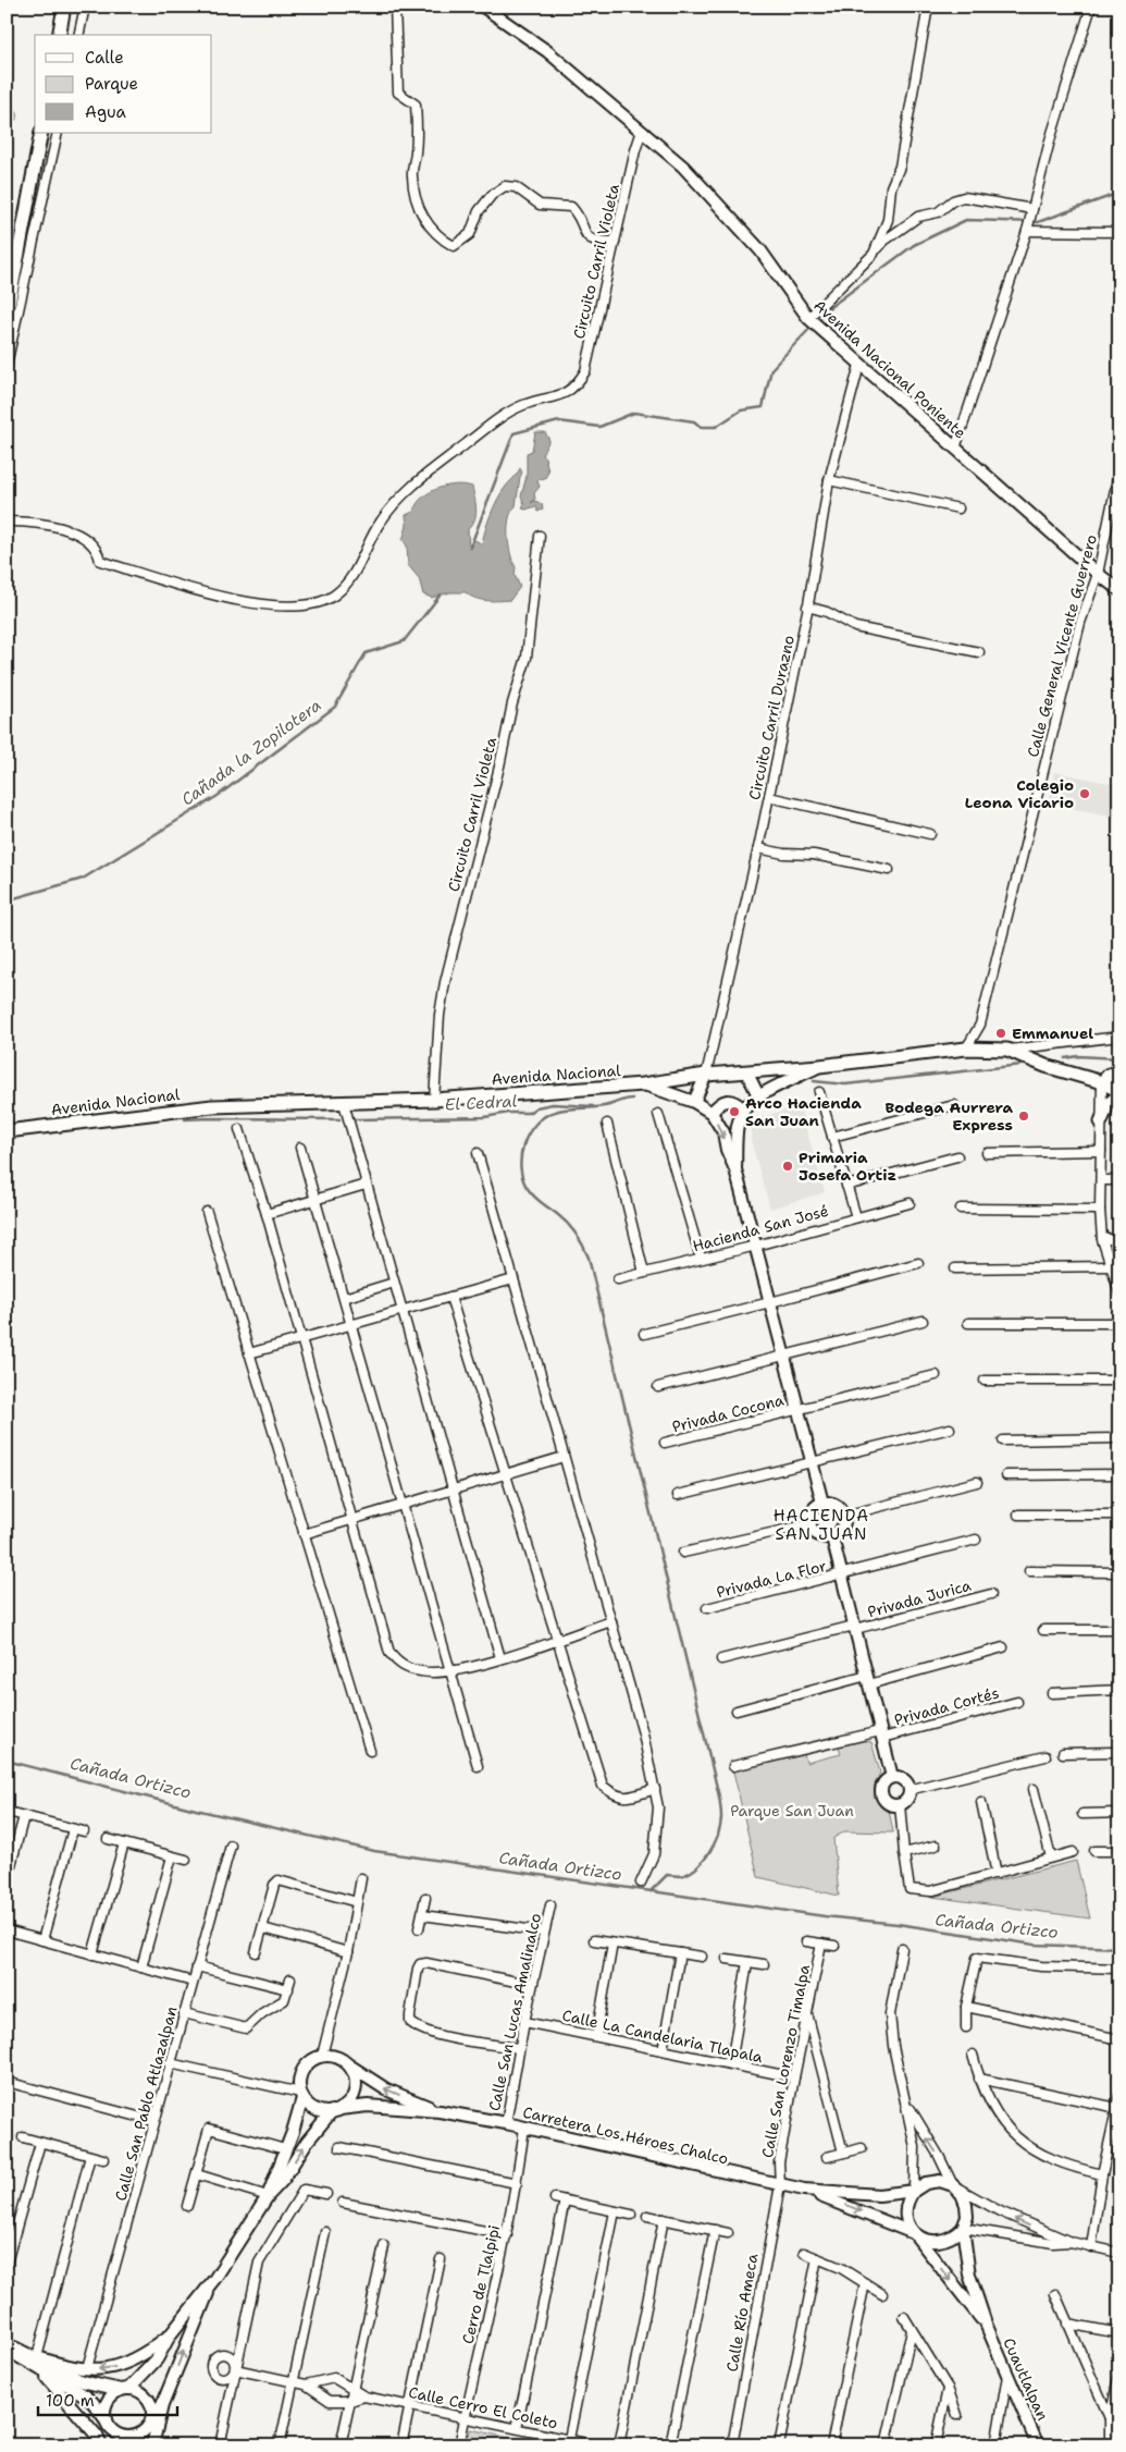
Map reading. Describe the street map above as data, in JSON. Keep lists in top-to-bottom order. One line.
{"streets":{"main road":["Avenida Nacional"],"street":["Circuito Carril Violeta","Avenida Nacional Poniente","Calle General Vicente Guerrero","Circuito Carril Durazno","Hacienda San José","Privada Cocona","Privada La Flor","Privada Jurica","Privada Cortés","Calle San Lucas Amalinalco","Calle La Candelaria Tlapala","Calle San Lorenzo Timalpa","Calle San Pablo Atlazalpan","Carretera Los Héroes Chalco","Cerro de Tlalpipi","Calle Río Ameca","Cuautlalpan","Calle Cerro El Coleto"]},"crossings":[["Circuito Carril Violeta","Avenida Nacional Poniente"],["Circuito Carril Violeta","Avenida Nacional"],["Avenida Nacional Poniente","Calle General Vicente Guerrero"],["Avenida Nacional Poniente","Circuito Carril Durazno"],["Calle General Vicente Guerrero","Avenida Nacional"],["Circuito Carril Durazno","Avenida Nacional"],["Calle San Lucas Amalinalco","Calle La Candelaria Tlapala"],["Calle San Lucas Amalinalco","Carretera Los Héroes Chalco"],["Calle La Candelaria Tlapala","Calle San Lorenzo Timalpa"],["Calle San Lorenzo Timalpa","Carretera Los Héroes Chalco"],["Calle San Lorenzo Timalpa","Calle Río Ameca"],["Carretera Los Héroes Chalco","Cerro de Tlalpipi"],["Carretera Los Héroes Chalco","Calle Río Ameca"],["Cerro de Tlalpipi","Calle Cerro El Coleto"]],"districts":["HACIENDA SAN JUAN"],"water":["Cañada la Zopilotera","El Cedral","Cañada Ortizco"],"parks":["Parque San Juan"],"places":["Colegio Leona Vicario","Emmanuel","Arco Hacienda San Juan","Bodega Aurrera Express","Primaria Josefa Ortiz"],"legend":["Calle","Parque","Agua"],"scale_bar":"100 m"}
